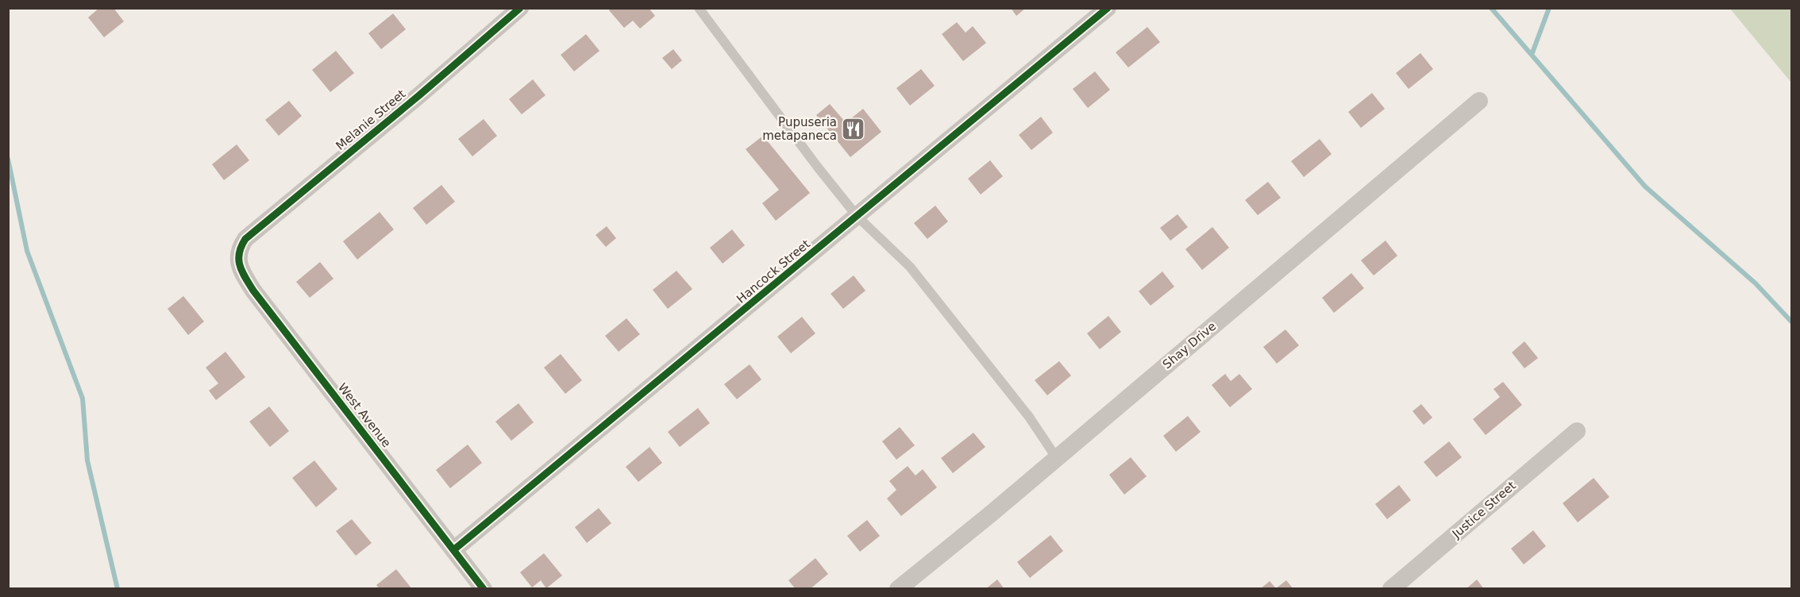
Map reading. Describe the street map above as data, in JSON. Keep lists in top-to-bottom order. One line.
{"streets":{"street":["Melanie Street","Hancock Street","Shay Drive","West Avenue","Justice Street"]},"crossings":[["Melanie Street","West Avenue"],["Hancock Street","West Avenue"]],"places":{"restaurant":["Pupuseria metapaneca"]}}
